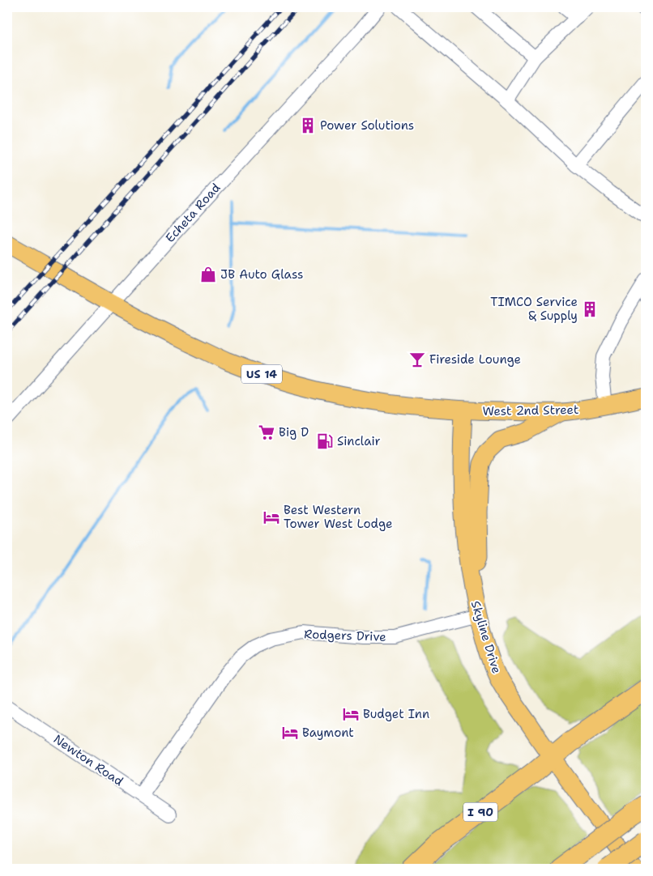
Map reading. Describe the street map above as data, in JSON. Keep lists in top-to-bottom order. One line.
{"streets":{"highway":["I 90"],"main road":["US 14","West 2nd Street","Skyline Drive"],"street":["Echeta Road","Rodgers Drive","Newton Road"]},"crossings":[["Echeta Road","US 14"],["US 14","West 2nd Street"],["US 14","Skyline Drive"],["West 2nd Street","Skyline Drive"],["Rodgers Drive","Skyline Drive"],["Rodgers Drive","Newton Road"],["Skyline Drive","I 90"]],"places":{"building":["Power Solutions","TIMCO Service & Supply"],"shop":["JB Auto Glass"],"bar":["Fireside Lounge"],"supermarket":["Big D"],"fuel station":["Sinclair"],"hotel":["Best Western Tower West Lodge","Budget Inn","Baymont"]}}
